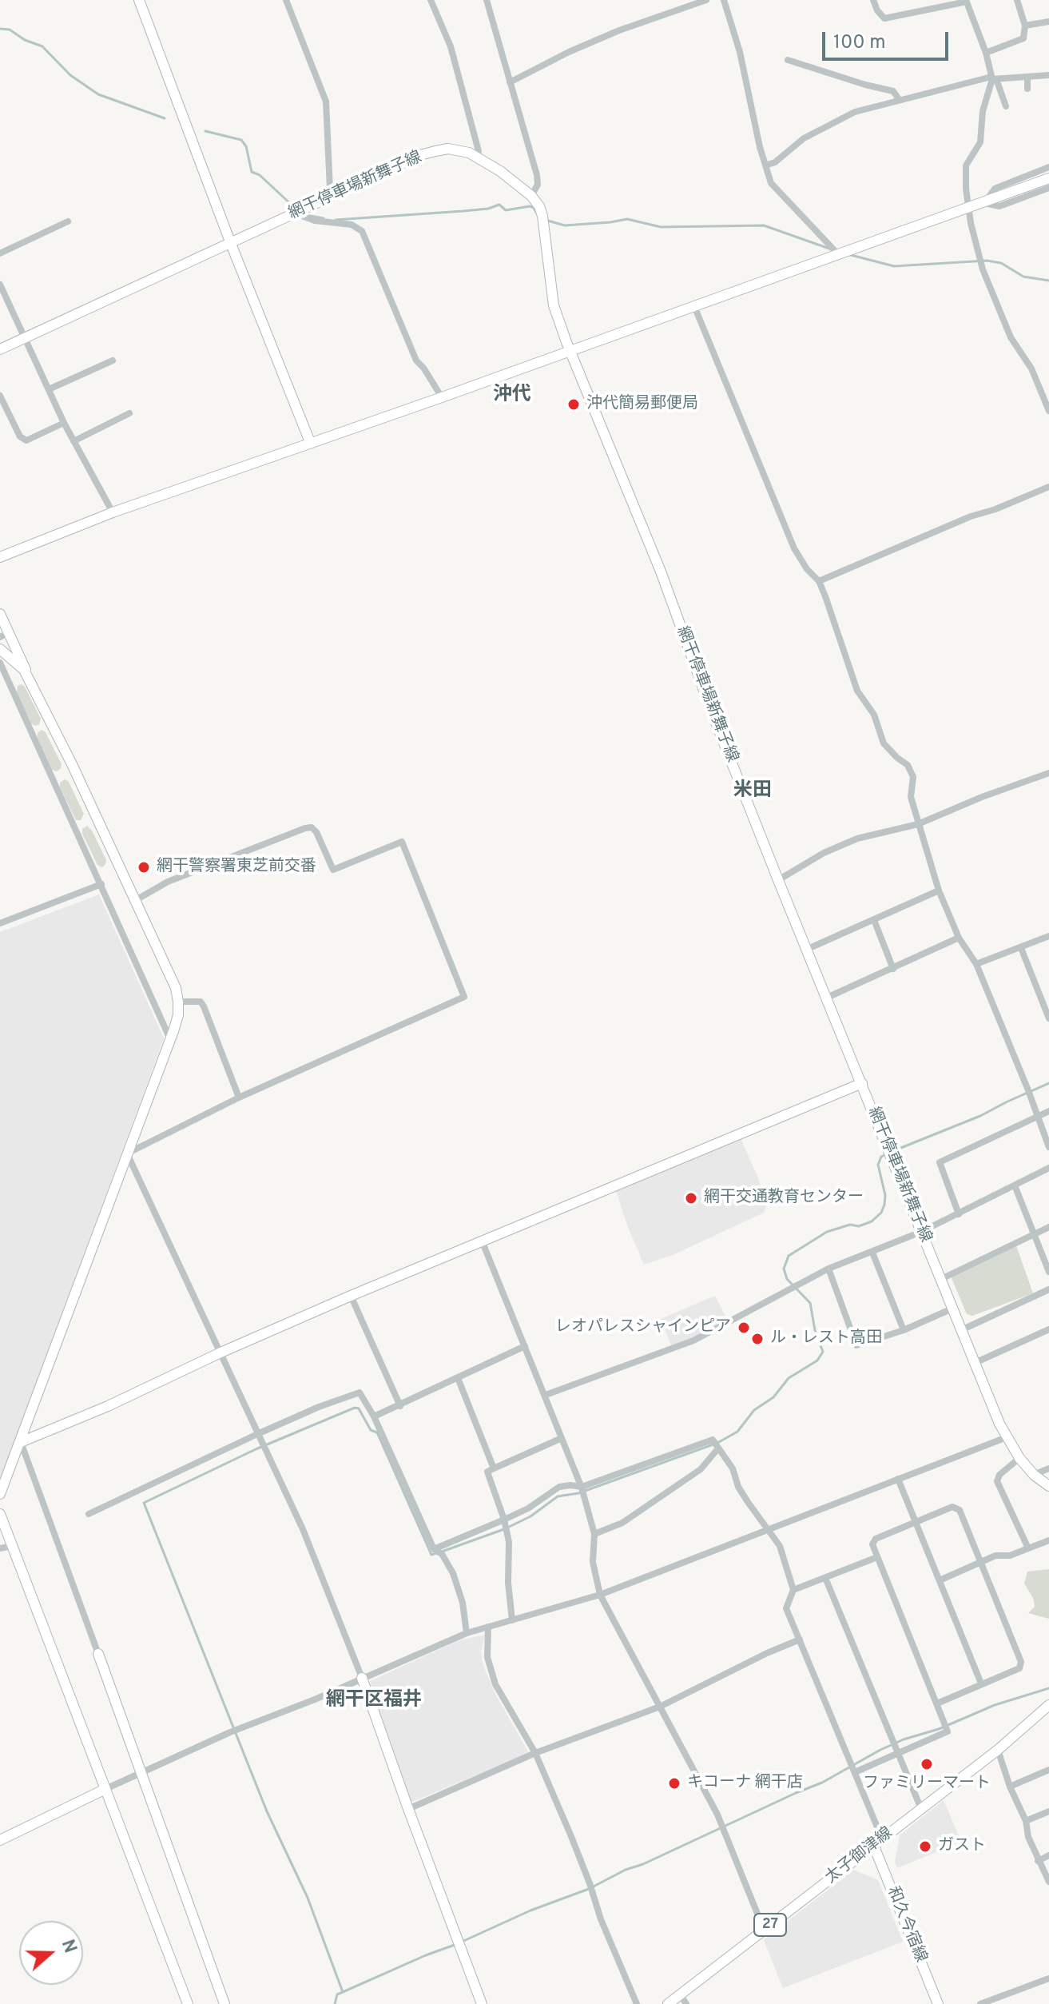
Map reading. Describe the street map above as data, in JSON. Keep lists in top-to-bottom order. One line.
{"streets":{"street":["網干停車場新舞子線","太子御津線","27","和久今宿線"]},"crossings":[["太子御津線","和久今宿線"]],"districts":["沖代","米田","網干区福井"],"places":["沖代簡易郵便局","網干警察署東芝前交番","網干交通教育センター","レオパレスシャインピア","ル・レスト高田","ファミリーマート","キコーナ 網干店","ガスト"],"scale_bar":"100 m","north":"right"}
